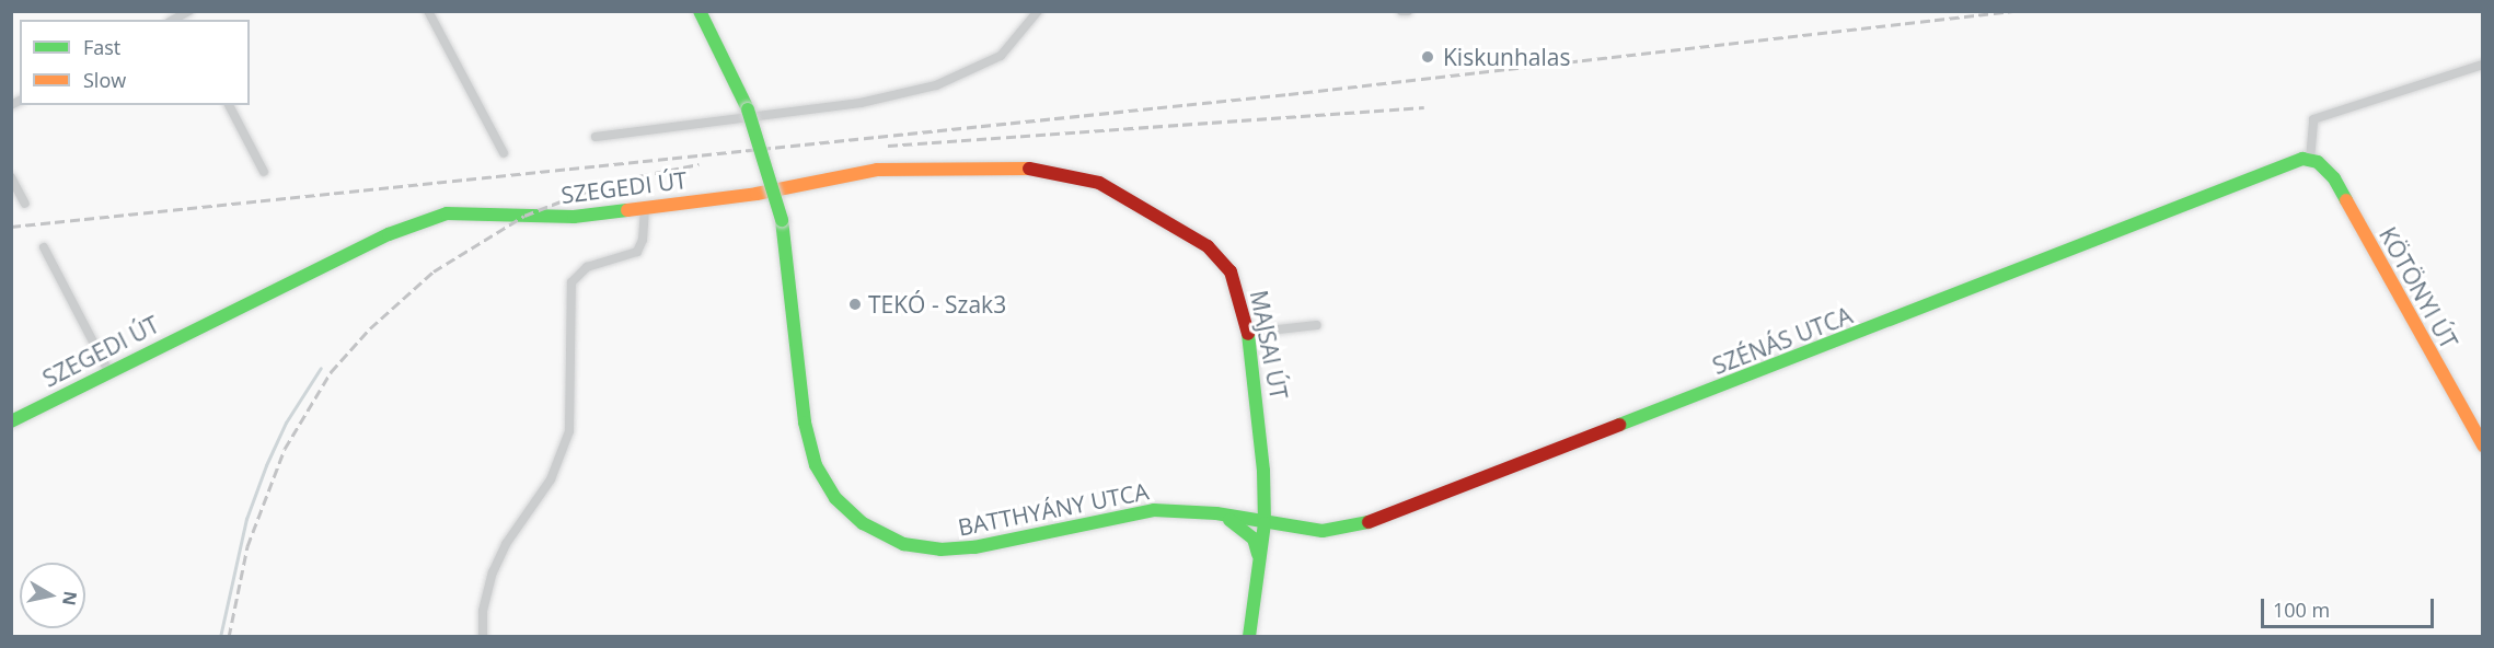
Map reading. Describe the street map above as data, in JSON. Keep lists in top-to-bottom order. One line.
{"streets":{"main road":["SZEGEDI ÚT","KÖTÖNYI ÚT","SZÉNÁS UTCA","MAJSAI ÚT","BATTHYÁNY UTCA"]},"crossings":[["SZEGEDI ÚT","MAJSAI ÚT"],["KÖTÖNYI ÚT","SZÉNÁS UTCA"],["SZÉNÁS UTCA","MAJSAI ÚT"],["SZÉNÁS UTCA","BATTHYÁNY UTCA"],["MAJSAI ÚT","BATTHYÁNY UTCA"]],"places":["Kiskunhalas","TEKÓ - Szak3"],"legend":["Fast","Slow"],"scale_bar":"100 m","north":"right"}
